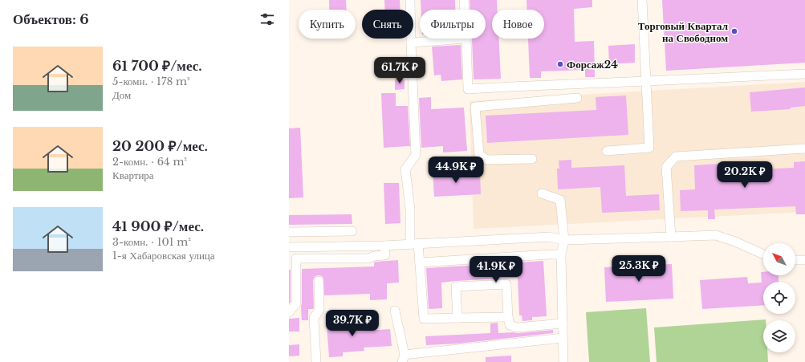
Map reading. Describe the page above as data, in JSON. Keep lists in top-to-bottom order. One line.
{"places":["Торговый Квартал на Свободном","Форсаж24"],"north":"top left","page":{"heading":"Объектов: 6","chip":["Купить","Снять","Фильтры","Новое"],"list":[{"name":"61 700 ₽/мес.","note":"5-комн. · 178 m² · Дом"},{"name":"20 200 ₽/мес.","note":"2-комн. · 64 m² · Квартира"},{"name":"41 900 ₽/мес.","note":"3-комн. · 101 m² · 1-я Хабаровская улица"}],"price":["61.7K ₽","44.9K ₽","20.2K ₽","25.3K ₽","41.9K ₽","39.7K ₽"]}}
